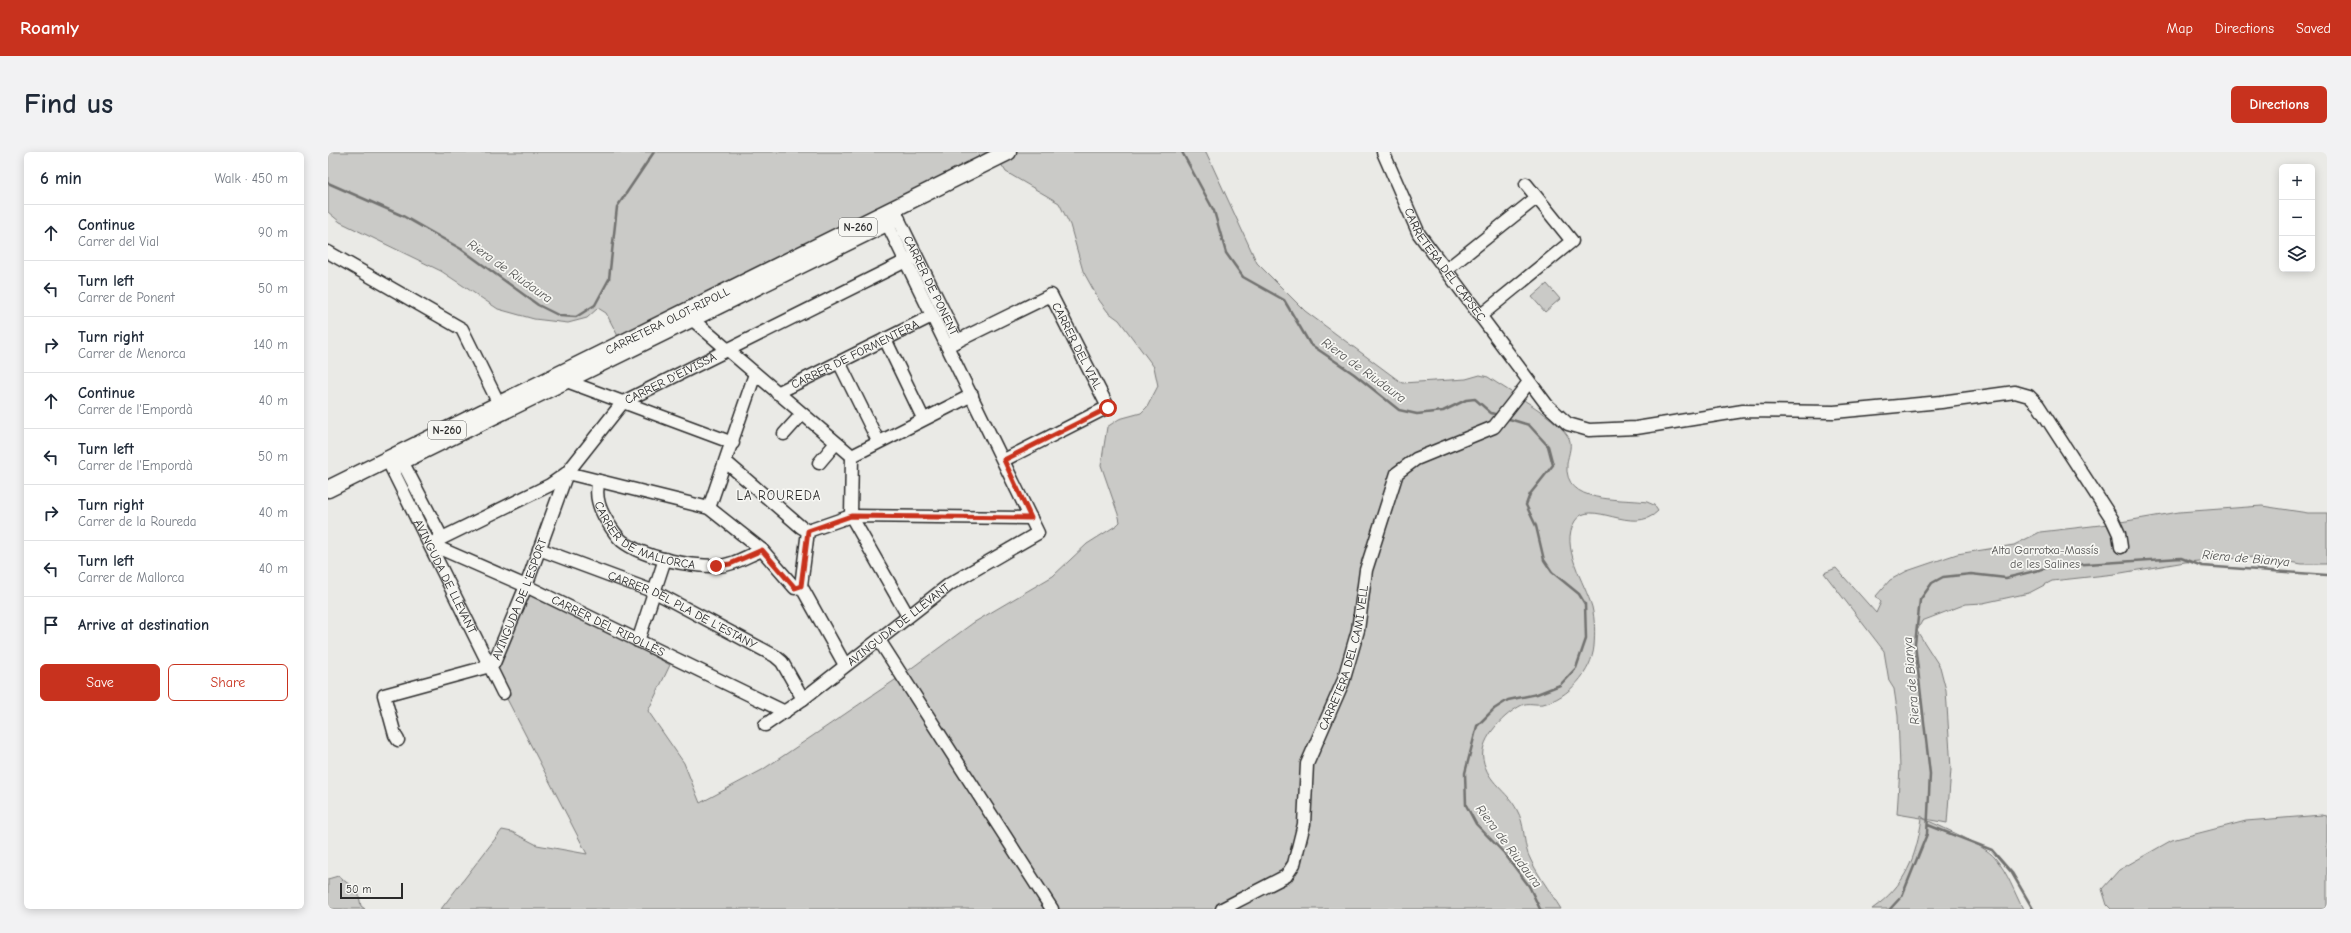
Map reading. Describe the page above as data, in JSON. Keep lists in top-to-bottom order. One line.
{"streets":{"main road":["N-260","CARRETERA OLOT-RIPOLL"],"street":["CARRETERA DEL CAPSEC","CARRER DE PONENT","CARRER DEL VIAL","CARRER DE FORMENTERA","CARRER D'EIVISSA","CARRER DE MALLORCA","AVINGUDA DE LLEVANT","AVINGUDA DE L'ESPORT","CARRER DEL PLA DE L'ESTANY","CARRER DEL RIPOLLÈS","CARRETERA DEL CAMÍ VELL"]},"crossings":[["CARRETERA DEL CAPSEC","CARRETERA DEL CAMÍ VELL"],["CARRER DE PONENT","CARRETERA OLOT-RIPOLL"],["CARRER DE PONENT","CARRER DEL VIAL"],["CARRER DE PONENT","CARRER DE FORMENTERA"],["CARRER DE PONENT","CARRER D'EIVISSA"],["CARRER DE PONENT","AVINGUDA DE LLEVANT"],["CARRETERA OLOT-RIPOLL","AVINGUDA DE LLEVANT"],["CARRER D'EIVISSA","AVINGUDA DE LLEVANT"],["CARRER D'EIVISSA","AVINGUDA DE L'ESPORT"],["CARRER D'EIVISSA","CARRER DEL RIPOLLÈS"],["AVINGUDA DE LLEVANT","AVINGUDA DE L'ESPORT"],["AVINGUDA DE LLEVANT","CARRER DEL PLA DE L'ESTANY"],["AVINGUDA DE LLEVANT","CARRER DEL RIPOLLÈS"],["AVINGUDA DE L'ESPORT","CARRER DEL PLA DE L'ESTANY"],["AVINGUDA DE L'ESPORT","CARRER DEL RIPOLLÈS"]],"districts":["LA ROUREDA"],"water":["Riera de Riudaura","Riera de Bianya"],"parks":["Alta Garrotxa-Massís de les Salines"],"scale_bar":"50 m","page":{"header":"Roamly","nav":["Map","Directions","Saved"],"buttons":["Directions",["Save","Share"]],"title":"Find us","heading":["6 min","Walk · 450 m"],"map_buttons":["+","−"],"list":[["Continue","Carrer del Vial","90 m"],["Turn left","Carrer de Ponent","50 m"],["Turn right","Carrer de Menorca","140 m"],["Continue","Carrer de l'Empordà","40 m"],["Turn left","Carrer de l'Empordà","50 m"],["Turn right","Carrer de la Roureda","40 m"],["Turn left","Carrer de Mallorca","40 m"],"Arrive at destination"],"scale":"50 m"}}
